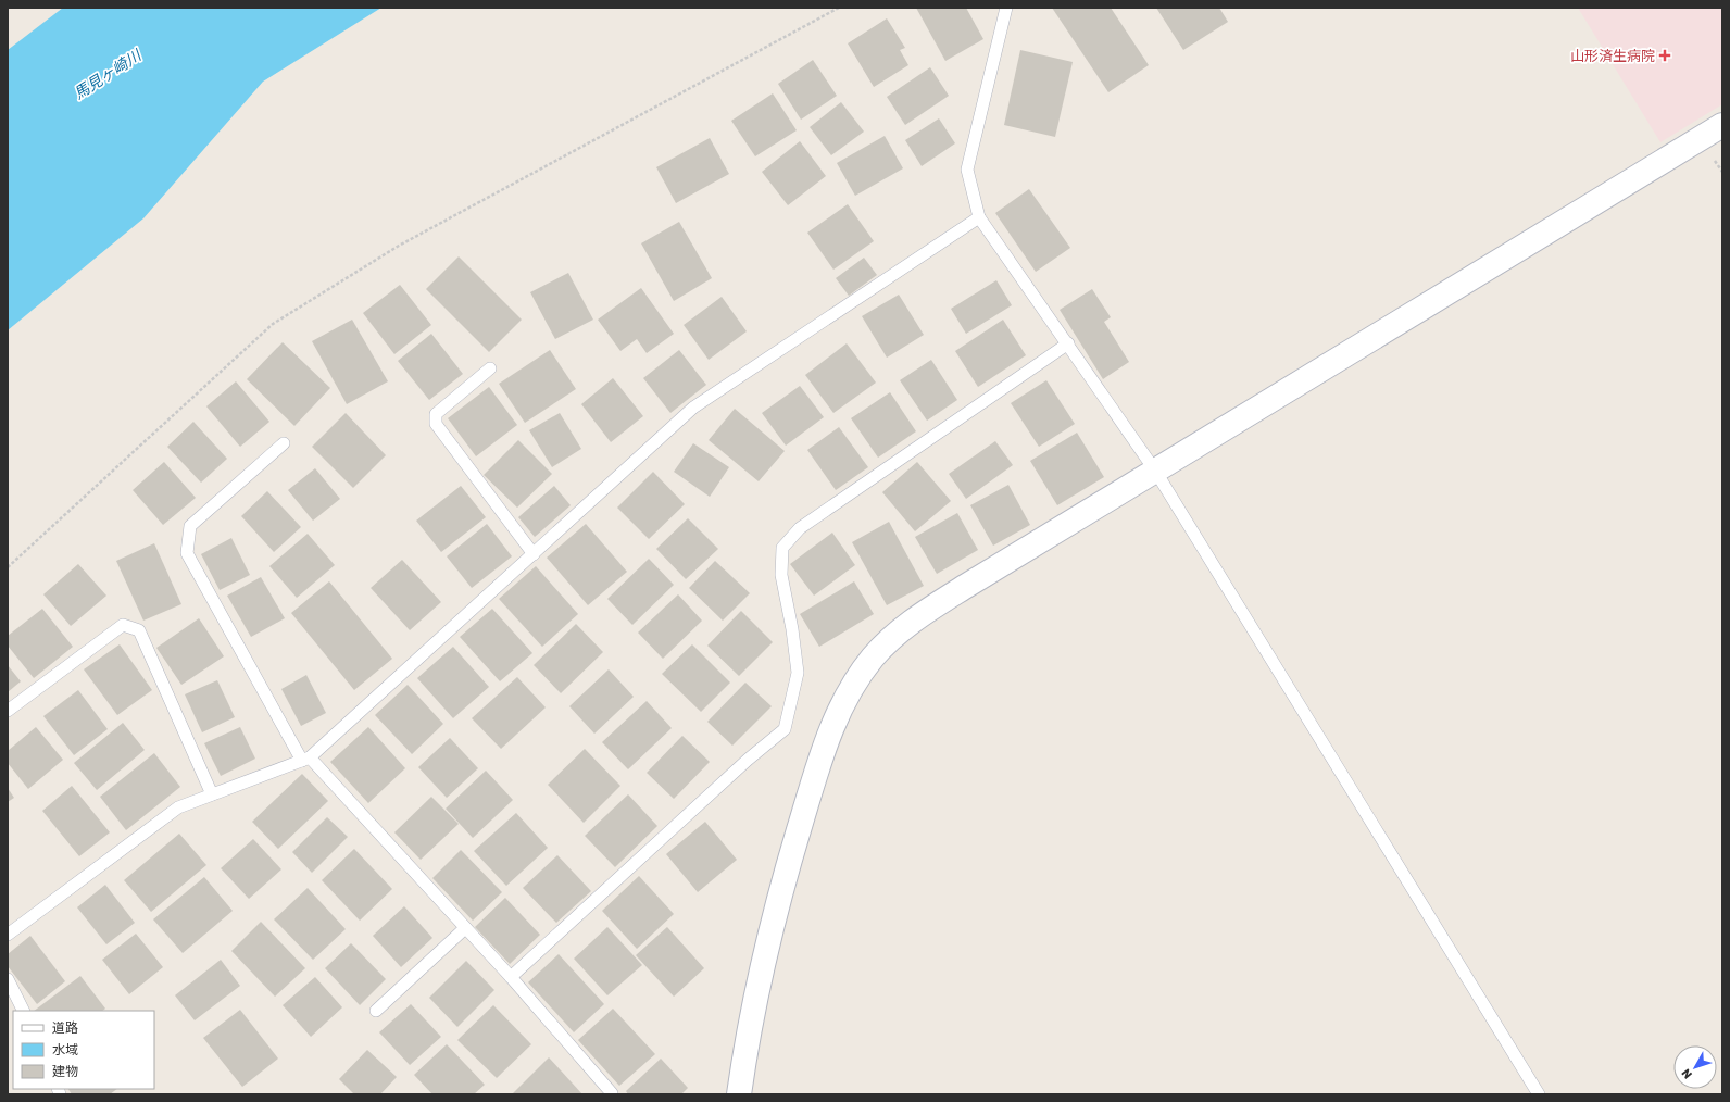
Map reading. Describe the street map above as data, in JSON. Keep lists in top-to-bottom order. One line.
{"water":["馬見ヶ崎川"],"places":{"health":["山形済生病院"]},"legend":["道路","水域","建物"],"north":"bottom left"}
